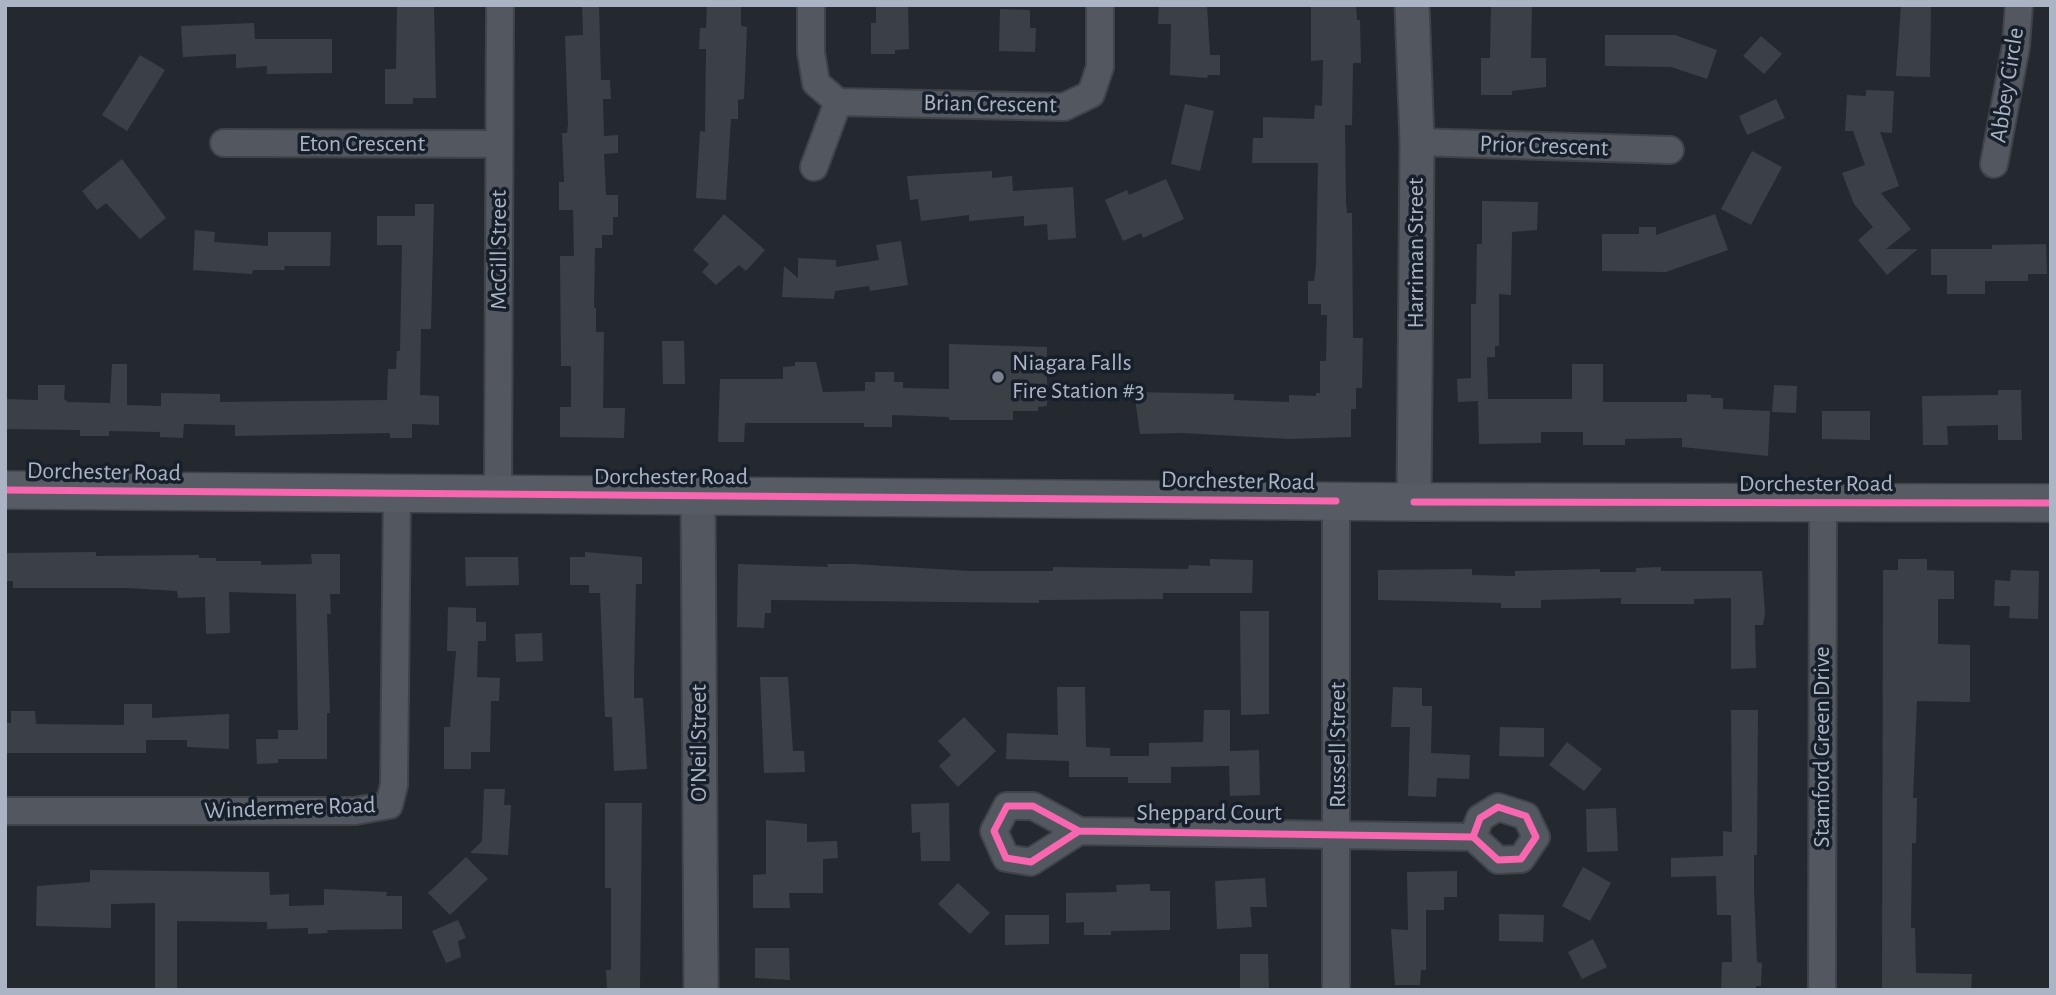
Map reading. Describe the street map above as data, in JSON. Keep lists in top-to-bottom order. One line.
{"streets":{"main road":["Dorchester Road"],"street":["Abbey Circle","Brian Crescent","Eton Crescent","Prior Crescent","McGill Street","Harriman Street","O'Neil Street","Russell Street","Stamford Green Drive","Windermere Road","Sheppard Court"]},"crossings":[["Eton Crescent","McGill Street"],["Prior Crescent","Harriman Street"],["McGill Street","Dorchester Road"],["Harriman Street","Dorchester Road"],["Dorchester Road","O'Neil Street"],["Dorchester Road","Russell Street"],["Dorchester Road","Stamford Green Drive"],["Dorchester Road","Windermere Road"],["Russell Street","Sheppard Court"]],"places":["Niagara Falls Fire Station #3"]}
